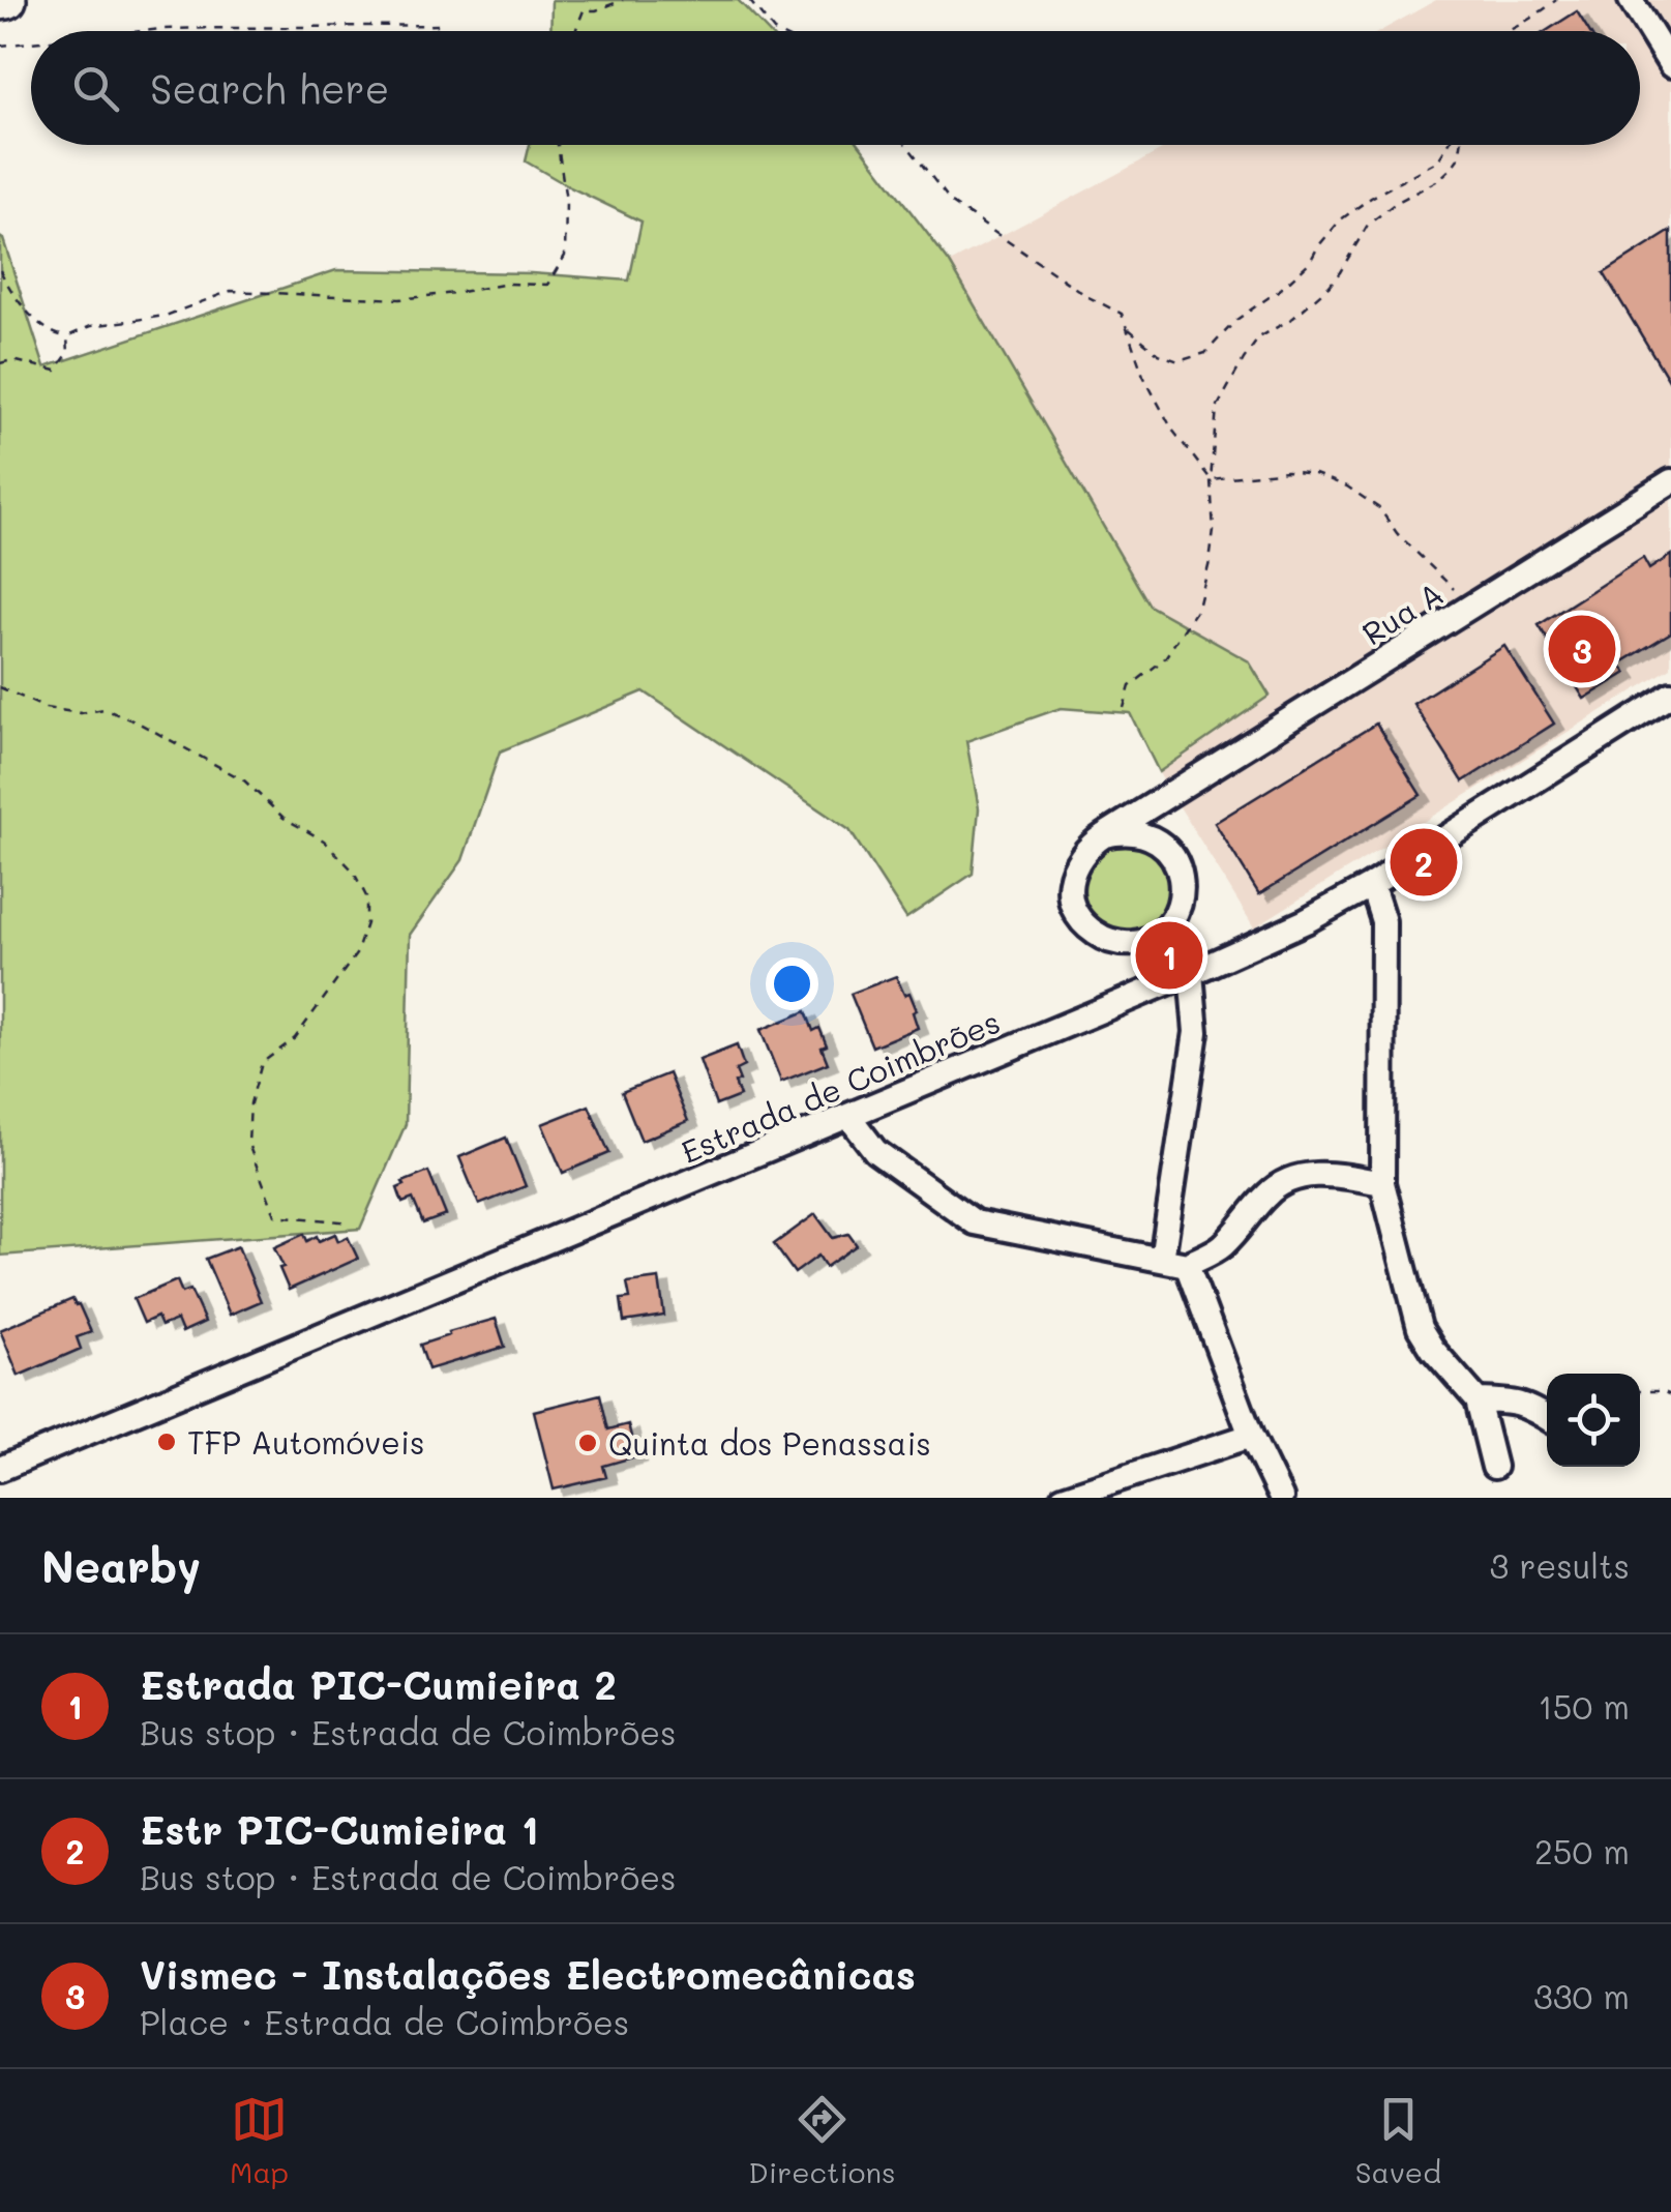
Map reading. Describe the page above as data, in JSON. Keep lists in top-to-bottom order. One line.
{"streets":{"street":["Rua A","Estrada de Coimbrões"]},"places":["TFP Automóveis","Quinta dos Penassais"],"page":{"search":"Search here","pins":["3","2","1"],"heading":["Nearby","3 results"],"list":[{"mark":"1","name":"Estrada PIC-Cumieira 2","note":"Bus stop · Estrada de Coimbrões","value":"150 m"},{"mark":"2","name":"Estr PIC-Cumieira 1","note":"Bus stop · Estrada de Coimbrões","value":"250 m"},{"mark":"3","name":"Vismec - Instalações Electromecânicas","note":"Place · Estrada de Coimbrões","value":"330 m"}],"nav":["Map","Directions","Saved"]}}
